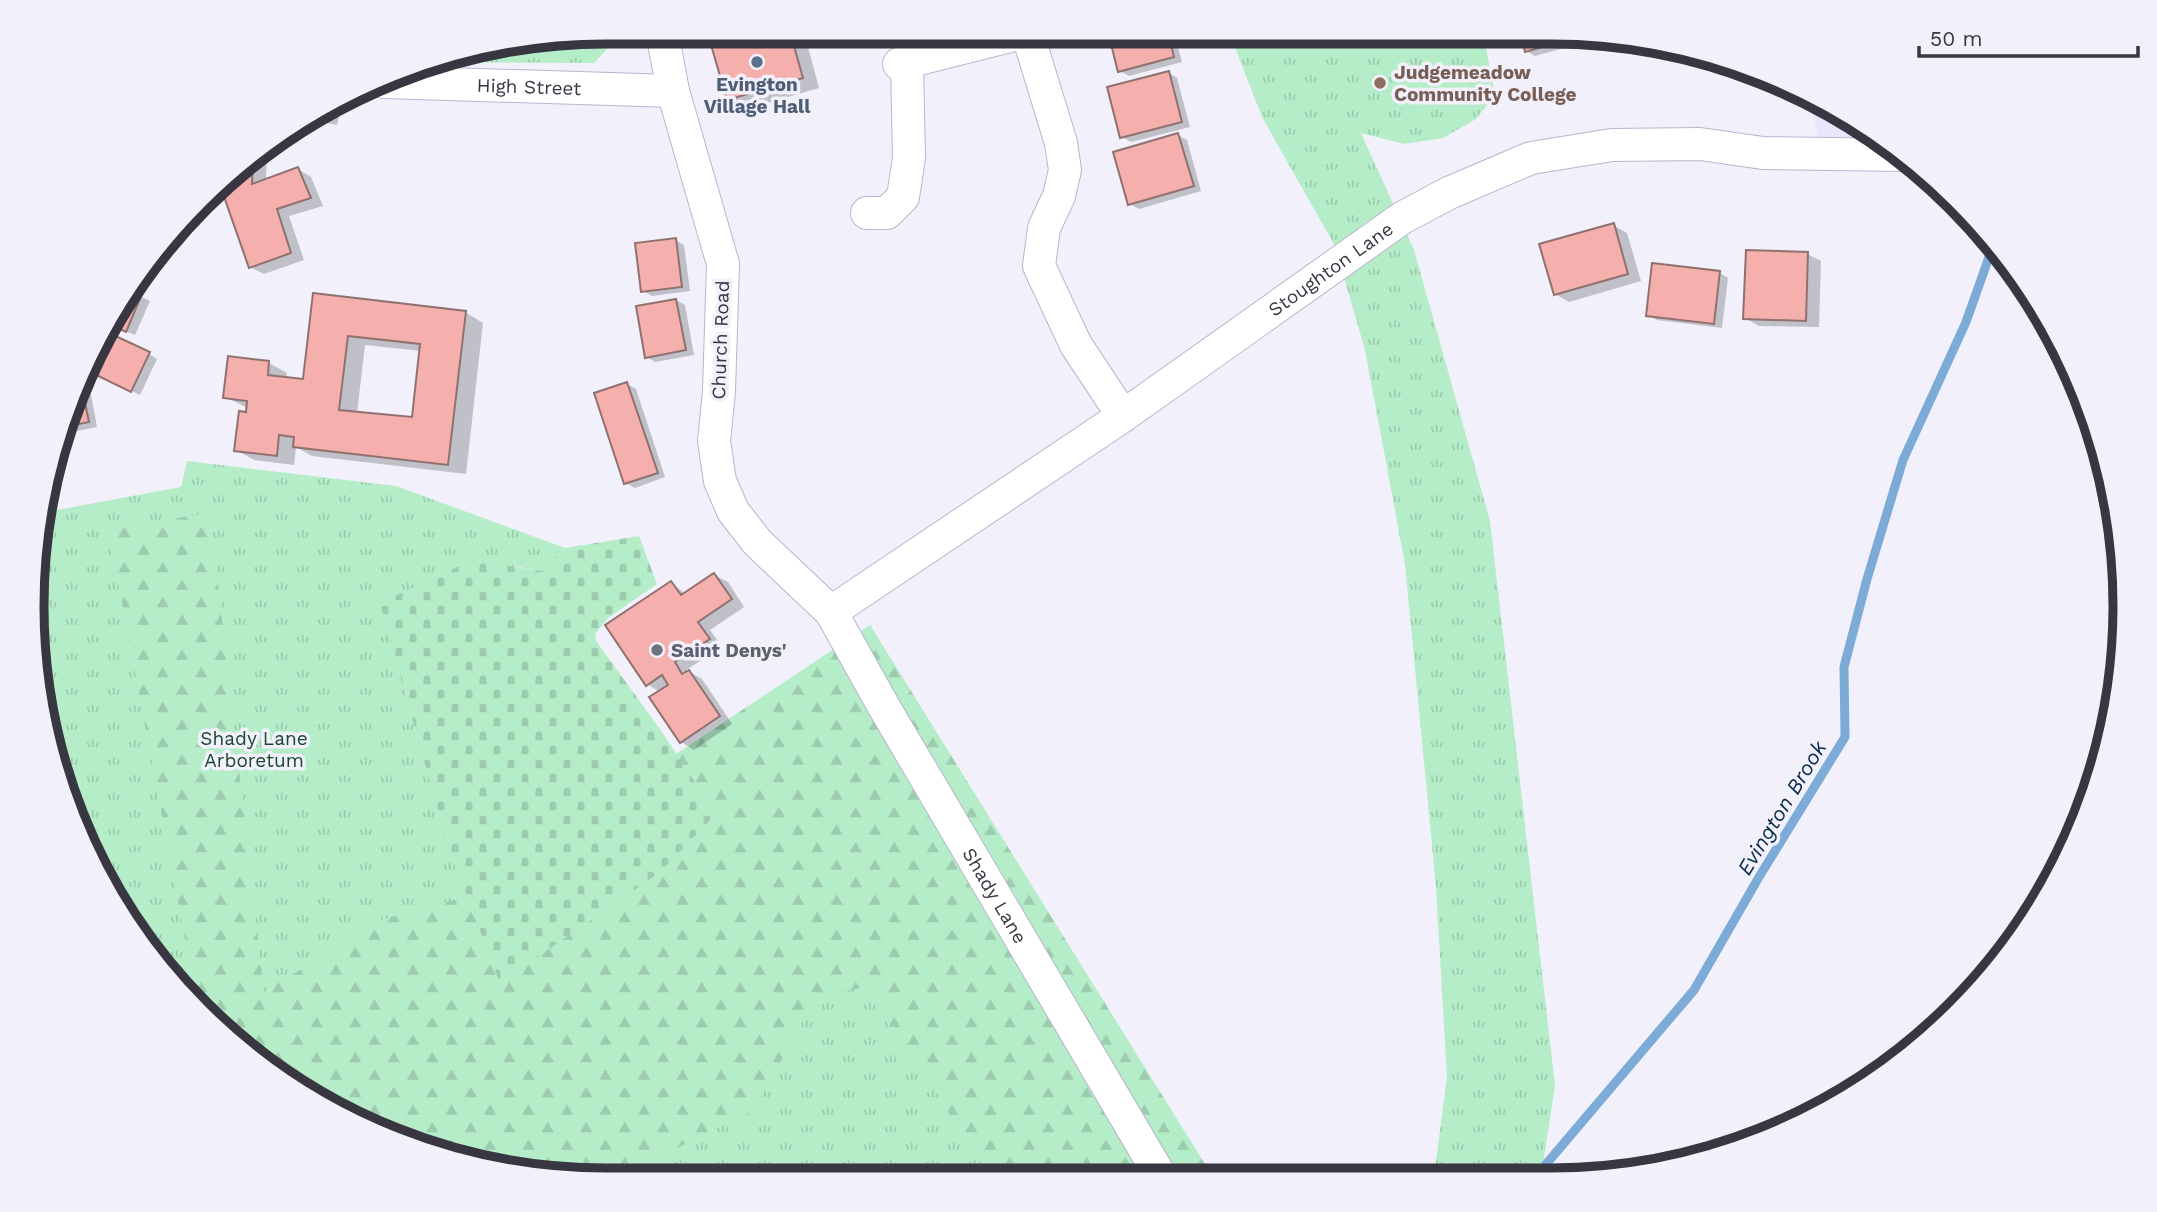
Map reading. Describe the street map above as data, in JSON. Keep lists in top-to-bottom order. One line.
{"streets":{"street":["High Street","Stoughton Lane","Church Road","Shady Lane"]},"crossings":[["High Street","Church Road"],["Stoughton Lane","Church Road"],["Stoughton Lane","Shady Lane"],["Church Road","Shady Lane"]],"water":["Evington Brook"],"parks":["Shady Lane Arboretum"],"places":["Evington Village Hall","Judgemeadow Community College","Saint Denys'"],"scale_bar":"50 m"}
